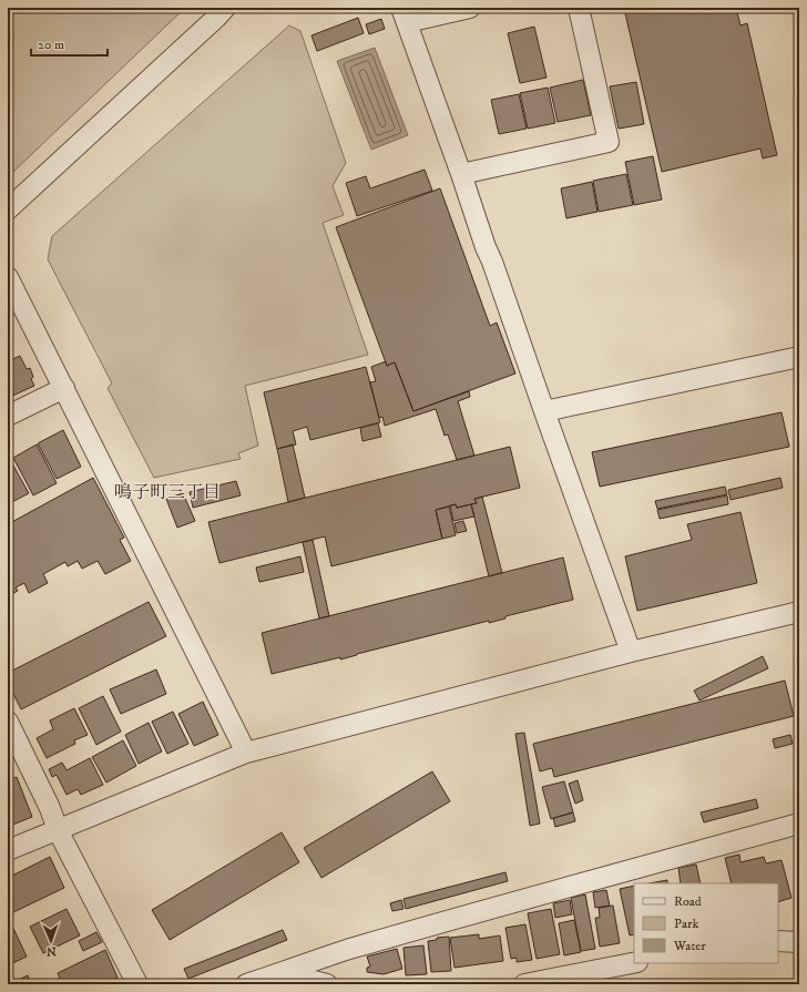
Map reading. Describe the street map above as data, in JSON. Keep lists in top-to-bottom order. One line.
{"districts":["鳴子町三丁目"],"legend":["Road","Park","Water"],"scale_bar":"20 m","north":"bottom"}
